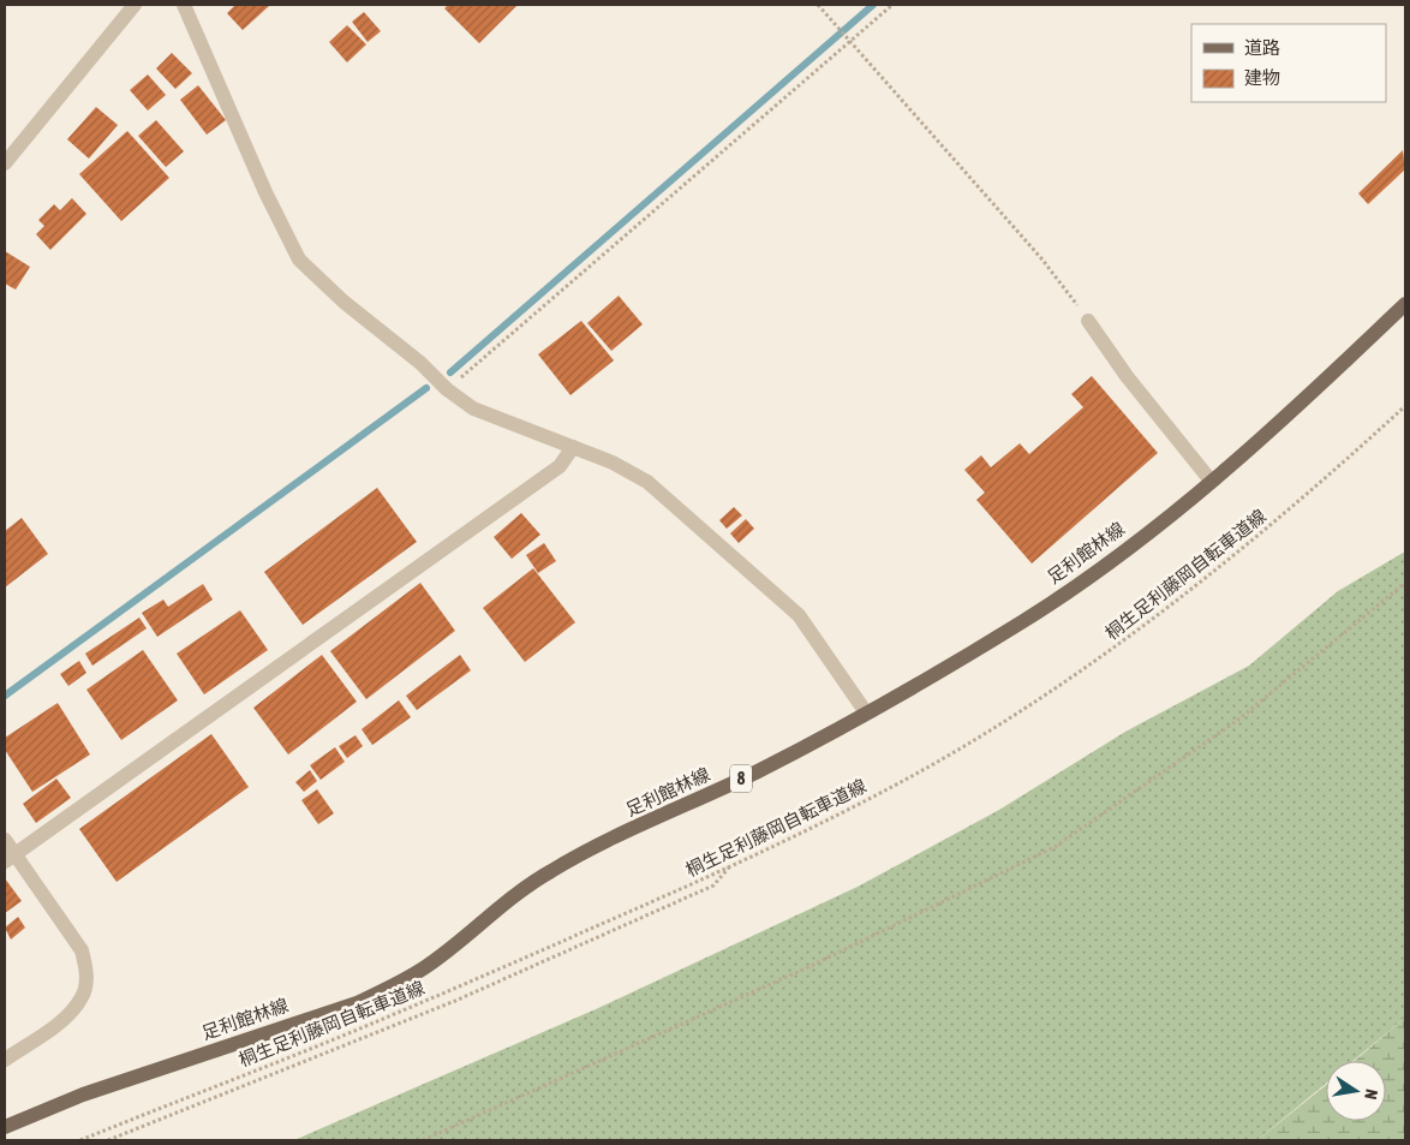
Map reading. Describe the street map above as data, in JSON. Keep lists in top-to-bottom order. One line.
{"streets":{"main road":["足利館林線","8"],"path":["桐生足利藤岡自転車道線"]},"legend":["道路","建物"],"north":"right"}
